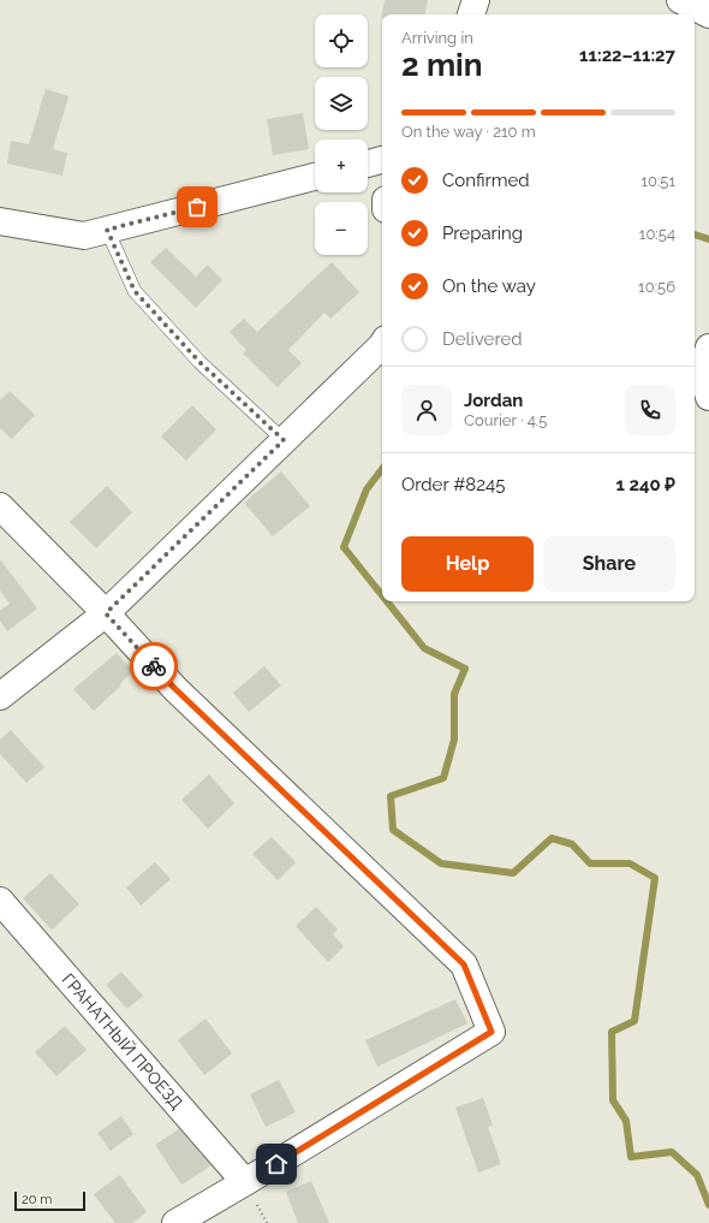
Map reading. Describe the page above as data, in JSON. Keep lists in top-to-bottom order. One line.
{"streets":{"street":["ГРАНАТНЫЙ ПРОЕЗД"]},"scale_bar":"20 m","page":{"map_buttons":["+","−"],"heading":["2 min","Arriving in","11:22–11:27"],"panel":["Jordan","Courier · 4.5","Order #8245","1 240 ₽"],"bar":"On the way · 210 m","list":[["Confirmed","10:51"],["Preparing","10:54"],["On the way","10:56"],"Delivered"],"buttons":["Help","Share"],"scale":"20 m"}}
